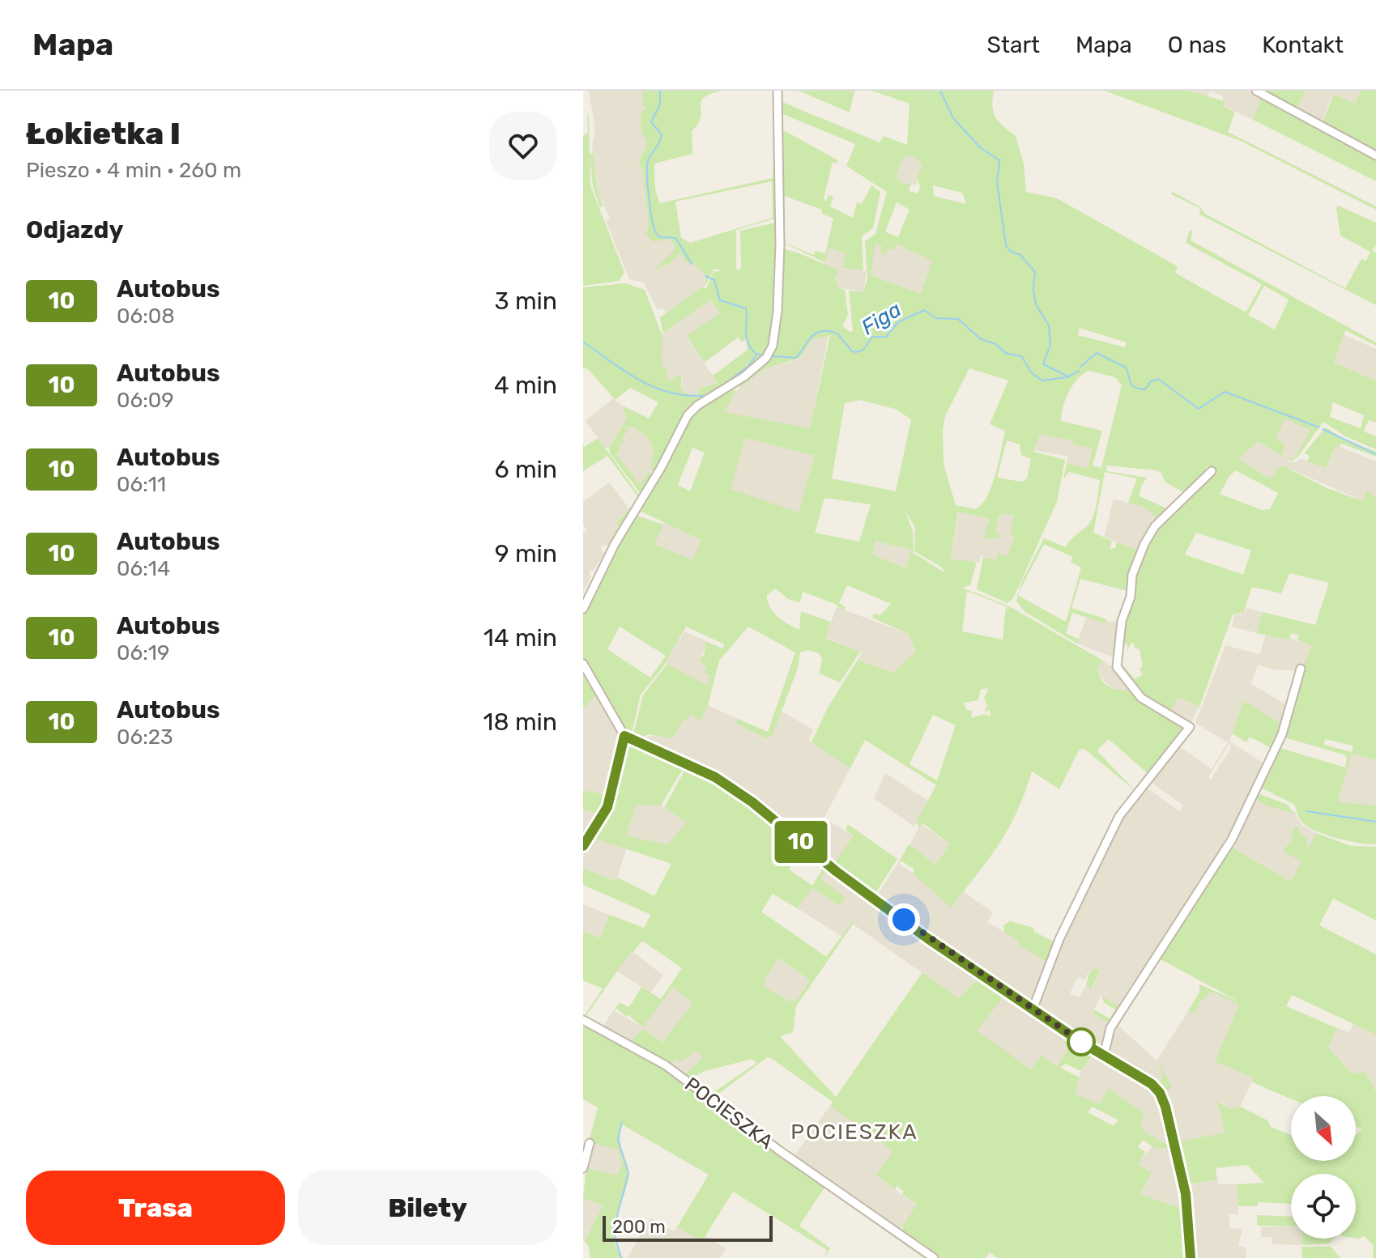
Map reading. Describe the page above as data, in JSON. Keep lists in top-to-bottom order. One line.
{"streets":{"street":["POCIESZKA"]},"districts":["POCIESZKA"],"water":["Figa"],"lines":["bus line 10"],"scale_bar":"200 m","north":"bottom right","page":{"header":"Mapa","nav":["Start","Mapa","O nas","Kontakt"],"heading":[["Łokietka I","Pieszo · 4 min · 260 m"],"Odjazdy"],"on_map":"10","list":[{"mark":"10","name":"Autobus","note":"06:08","value":"3 min"},{"mark":"10","name":"Autobus","note":"06:09","value":"4 min"},{"mark":"10","name":"Autobus","note":"06:11","value":"6 min"},{"mark":"10","name":"Autobus","note":"06:14","value":"9 min"},{"mark":"10","name":"Autobus","note":"06:19","value":"14 min"},{"mark":"10","name":"Autobus","note":"06:23","value":"18 min"}],"buttons":["Trasa","Bilety"],"scale":"200 m"}}
